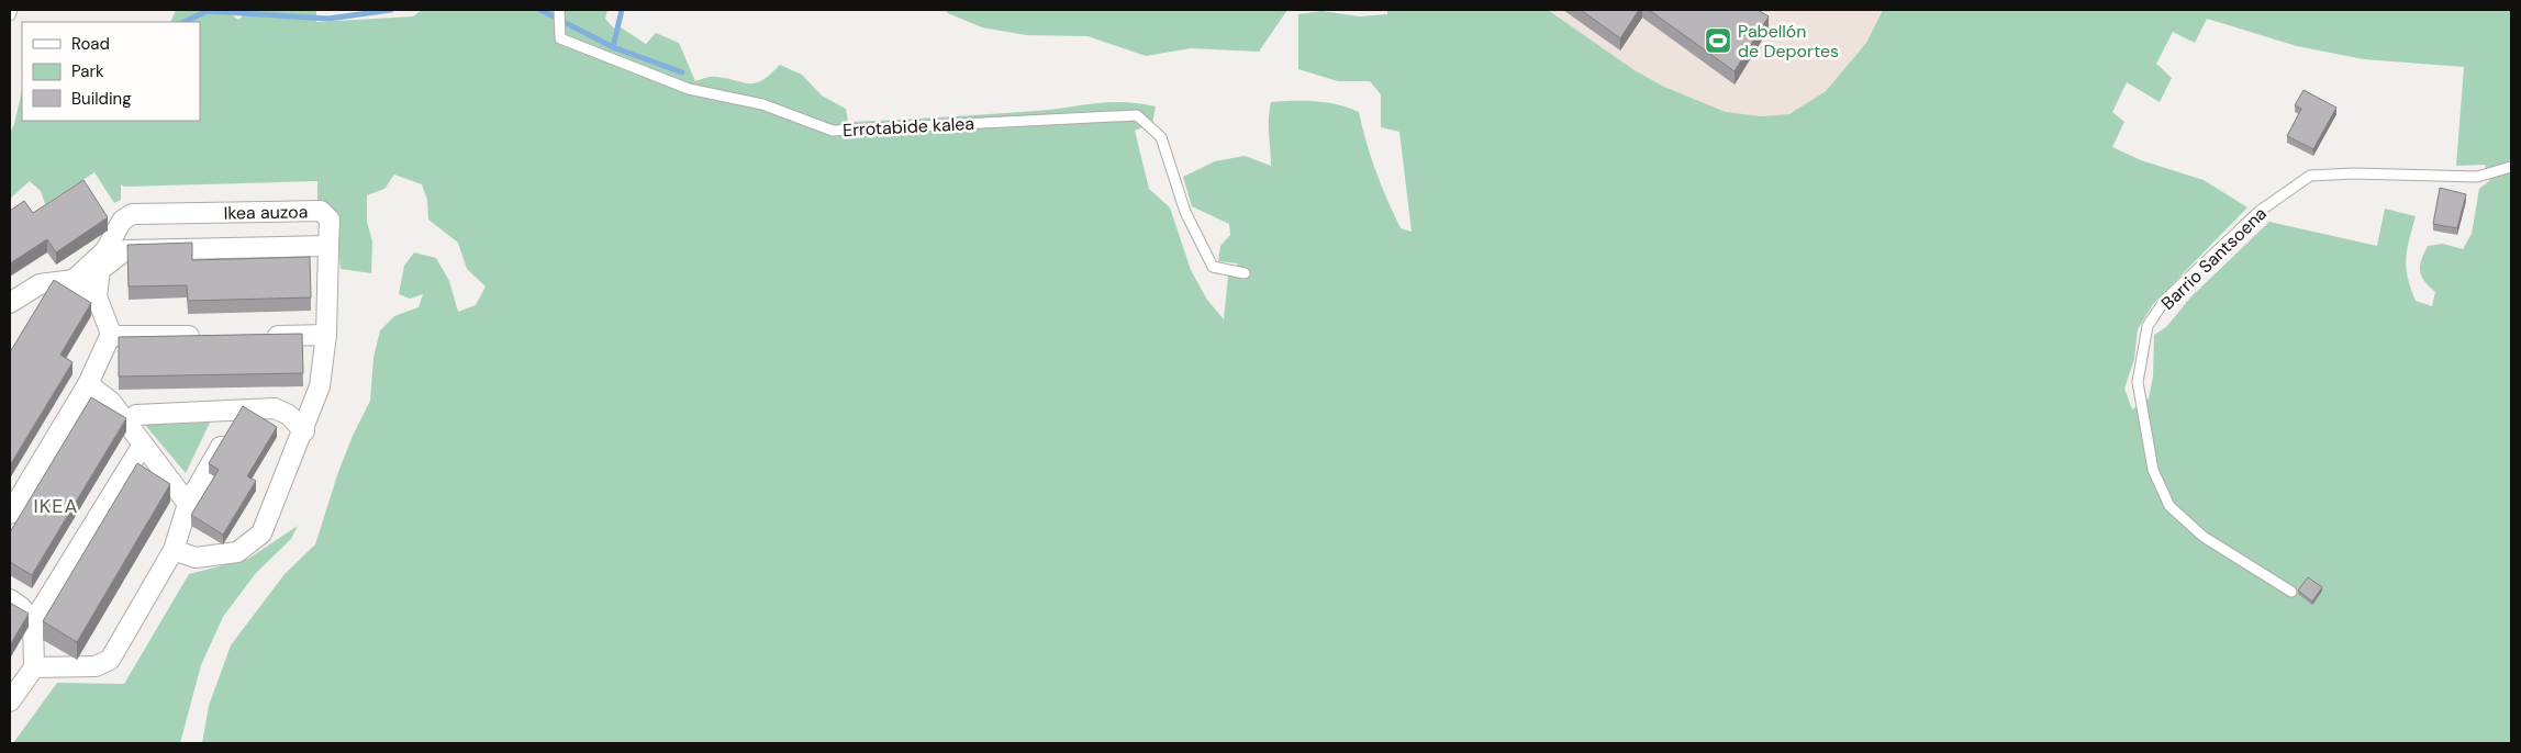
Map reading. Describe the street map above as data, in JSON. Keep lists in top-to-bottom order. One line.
{"streets":{"street":["Ikea auzoa"],"lane":["Errotabide kalea","Barrio Santsoena"]},"districts":["IKEA"],"places":{"sports":["Pabellón de Deportes"]},"legend":["Road","Park","Building"]}
